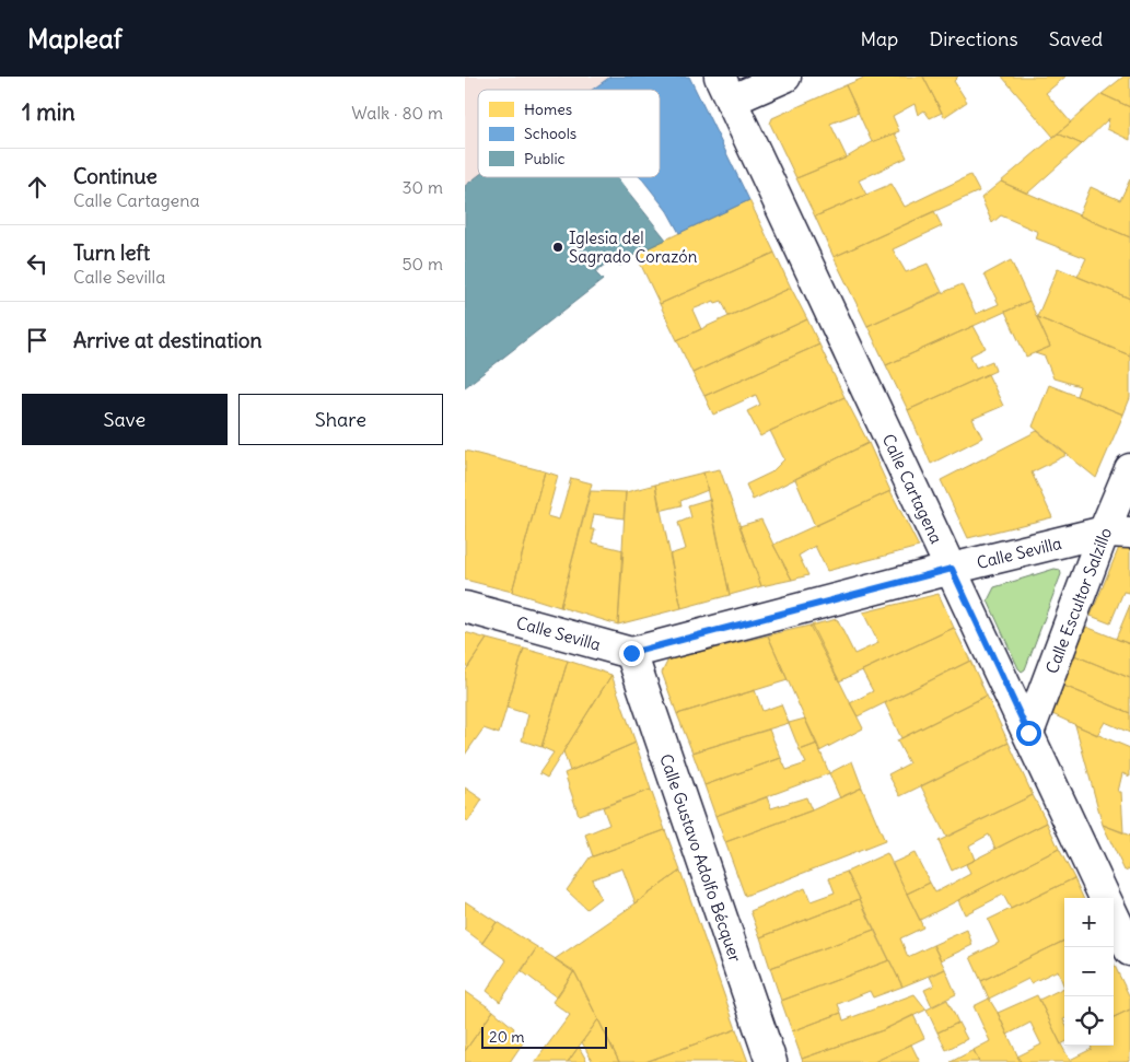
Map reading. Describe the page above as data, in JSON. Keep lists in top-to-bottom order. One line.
{"streets":{"street":["Calle Cartagena","Calle Sevilla","Calle Escultor Salzillo","Calle Gustavo Adolfo Bécquer"]},"crossings":[["Calle Cartagena","Calle Sevilla"],["Calle Cartagena","Calle Escultor Salzillo"],["Calle Sevilla","Calle Escultor Salzillo"],["Calle Sevilla","Calle Gustavo Adolfo Bécquer"]],"places":["Iglesia del Sagrado Corazón"],"legend":["Homes","Schools","Public"],"scale_bar":"20 m","page":{"header":"Mapleaf","nav":["Map","Directions","Saved"],"heading":["1 min","Walk · 80 m"],"list":[["Continue","Calle Cartagena","30 m"],["Turn left","Calle Sevilla","50 m"],"Arrive at destination"],"buttons":["Save","Share"],"map_buttons":["+","−"],"scale":"20 m"}}
